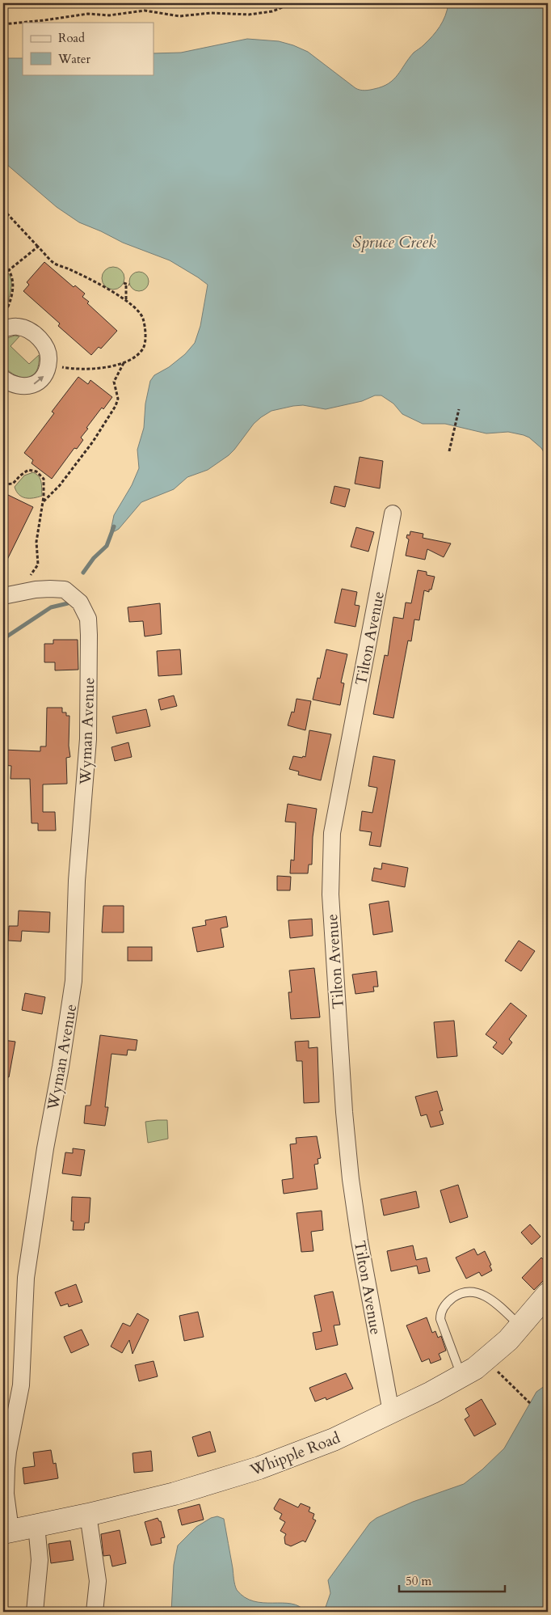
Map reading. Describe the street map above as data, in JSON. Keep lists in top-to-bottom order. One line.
{"streets":{"main road":["Whipple Road"],"street":["Tilton Avenue","Wyman Avenue"]},"crossings":[["Tilton Avenue","Whipple Road"],["Wyman Avenue","Whipple Road"]],"water":["Spruce Creek"],"legend":["Road","Water"],"scale_bar":"50 m"}
